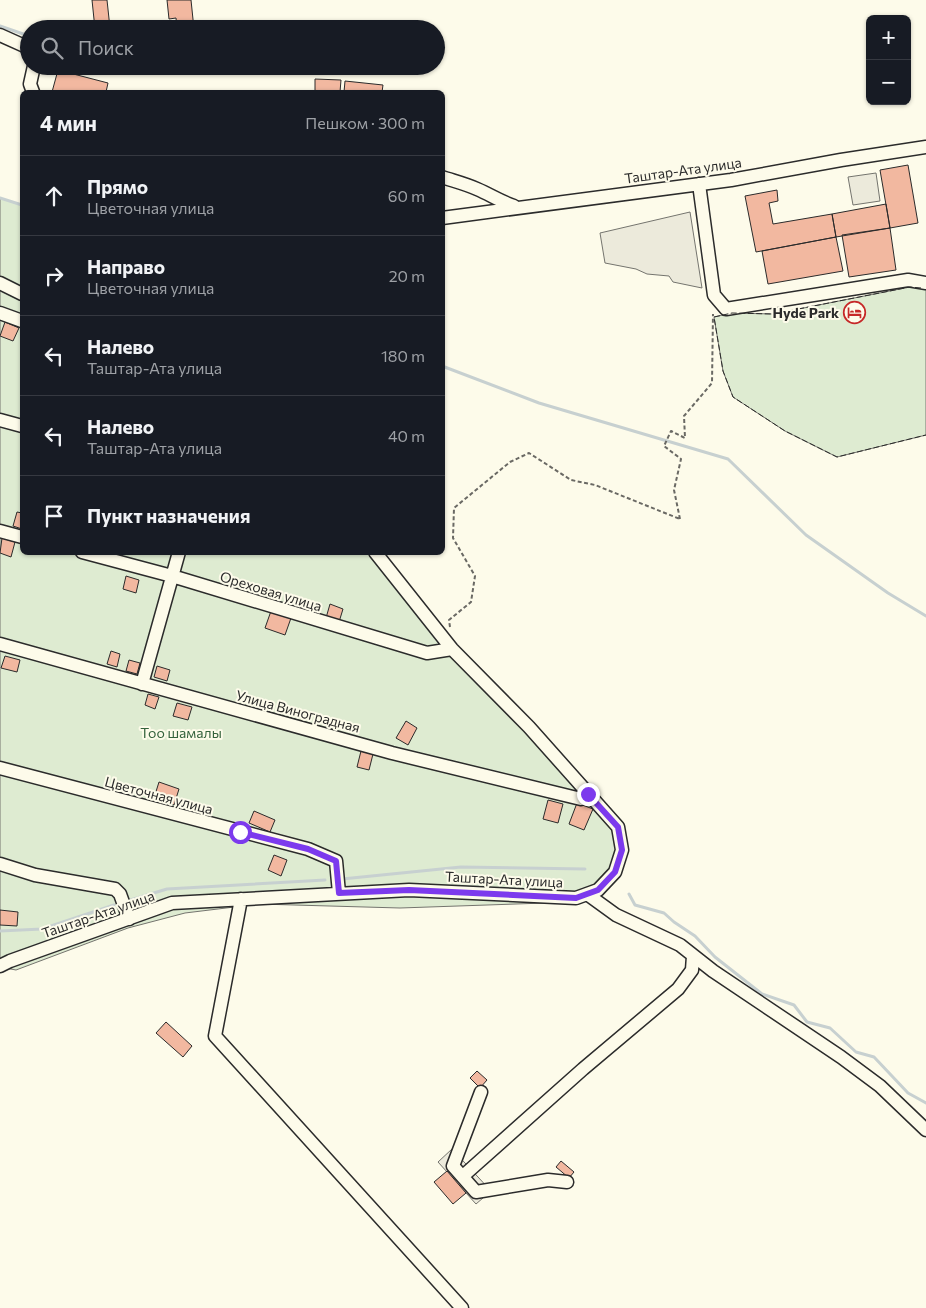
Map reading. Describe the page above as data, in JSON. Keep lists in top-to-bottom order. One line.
{"streets":{"street":["Таштар-Ата улица","Ореховая улица","Улица Виноградная","Цветочная улица"]},"crossings":[["Таштар-Ата улица","Ореховая улица"],["Таштар-Ата улица","Улица Виноградная"],["Таштар-Ата улица","Цветочная улица"]],"parks":["Тоо шамалы"],"places":{"hotel":["Hyde Park"]},"page":{"map_buttons":["+","−"],"search":"Поиск","heading":["4 мин","Пешком · 300 m"],"list":[["Прямо","Цветочная улица","60 m"],["Направо","Цветочная улица","20 m"],["Налево","Таштар-Ата улица","180 m"],["Налево","Таштар-Ата улица","40 m"],"Пункт назначения"]}}
